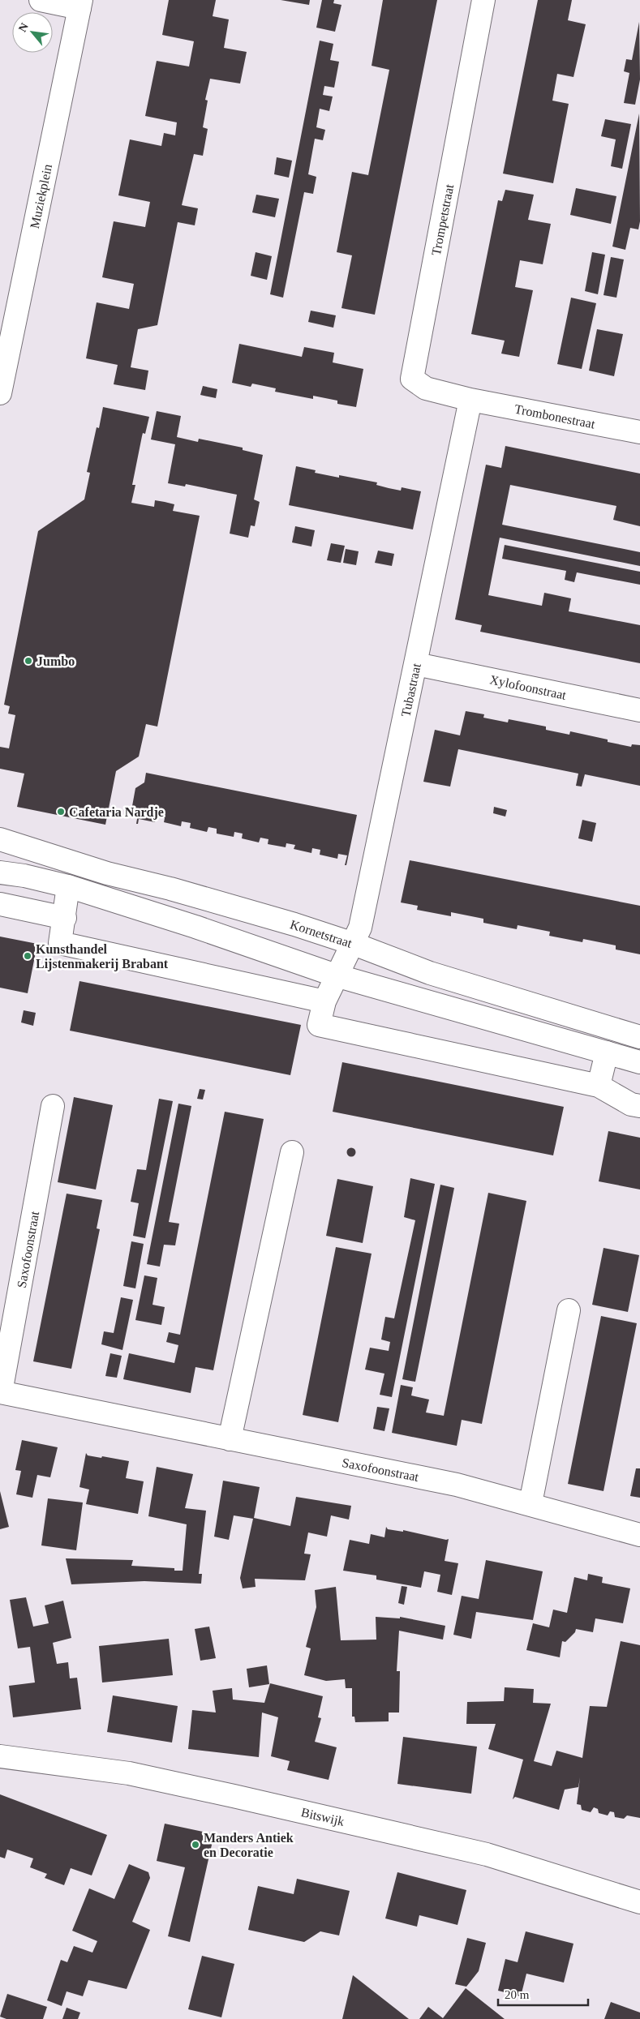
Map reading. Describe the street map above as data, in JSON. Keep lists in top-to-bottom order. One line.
{"streets":{"street":["Muziekplein","Trompetstraat","Trombonestraat","Xylofoonstraat","Tubastraat","Kornetstraat","Saxofoonstraat","Bitswijk"]},"crossings":[["Trompetstraat","Trombonestraat"],["Trompetstraat","Tubastraat"],["Trombonestraat","Tubastraat"],["Xylofoonstraat","Tubastraat"],["Tubastraat","Kornetstraat"]],"places":["Jumbo","Cafetaria Nardje","Kunsthandel Lijstenmakerij Brabant","Manders Antiek en Decoratie"],"scale_bar":"20 m","north":"top left"}
